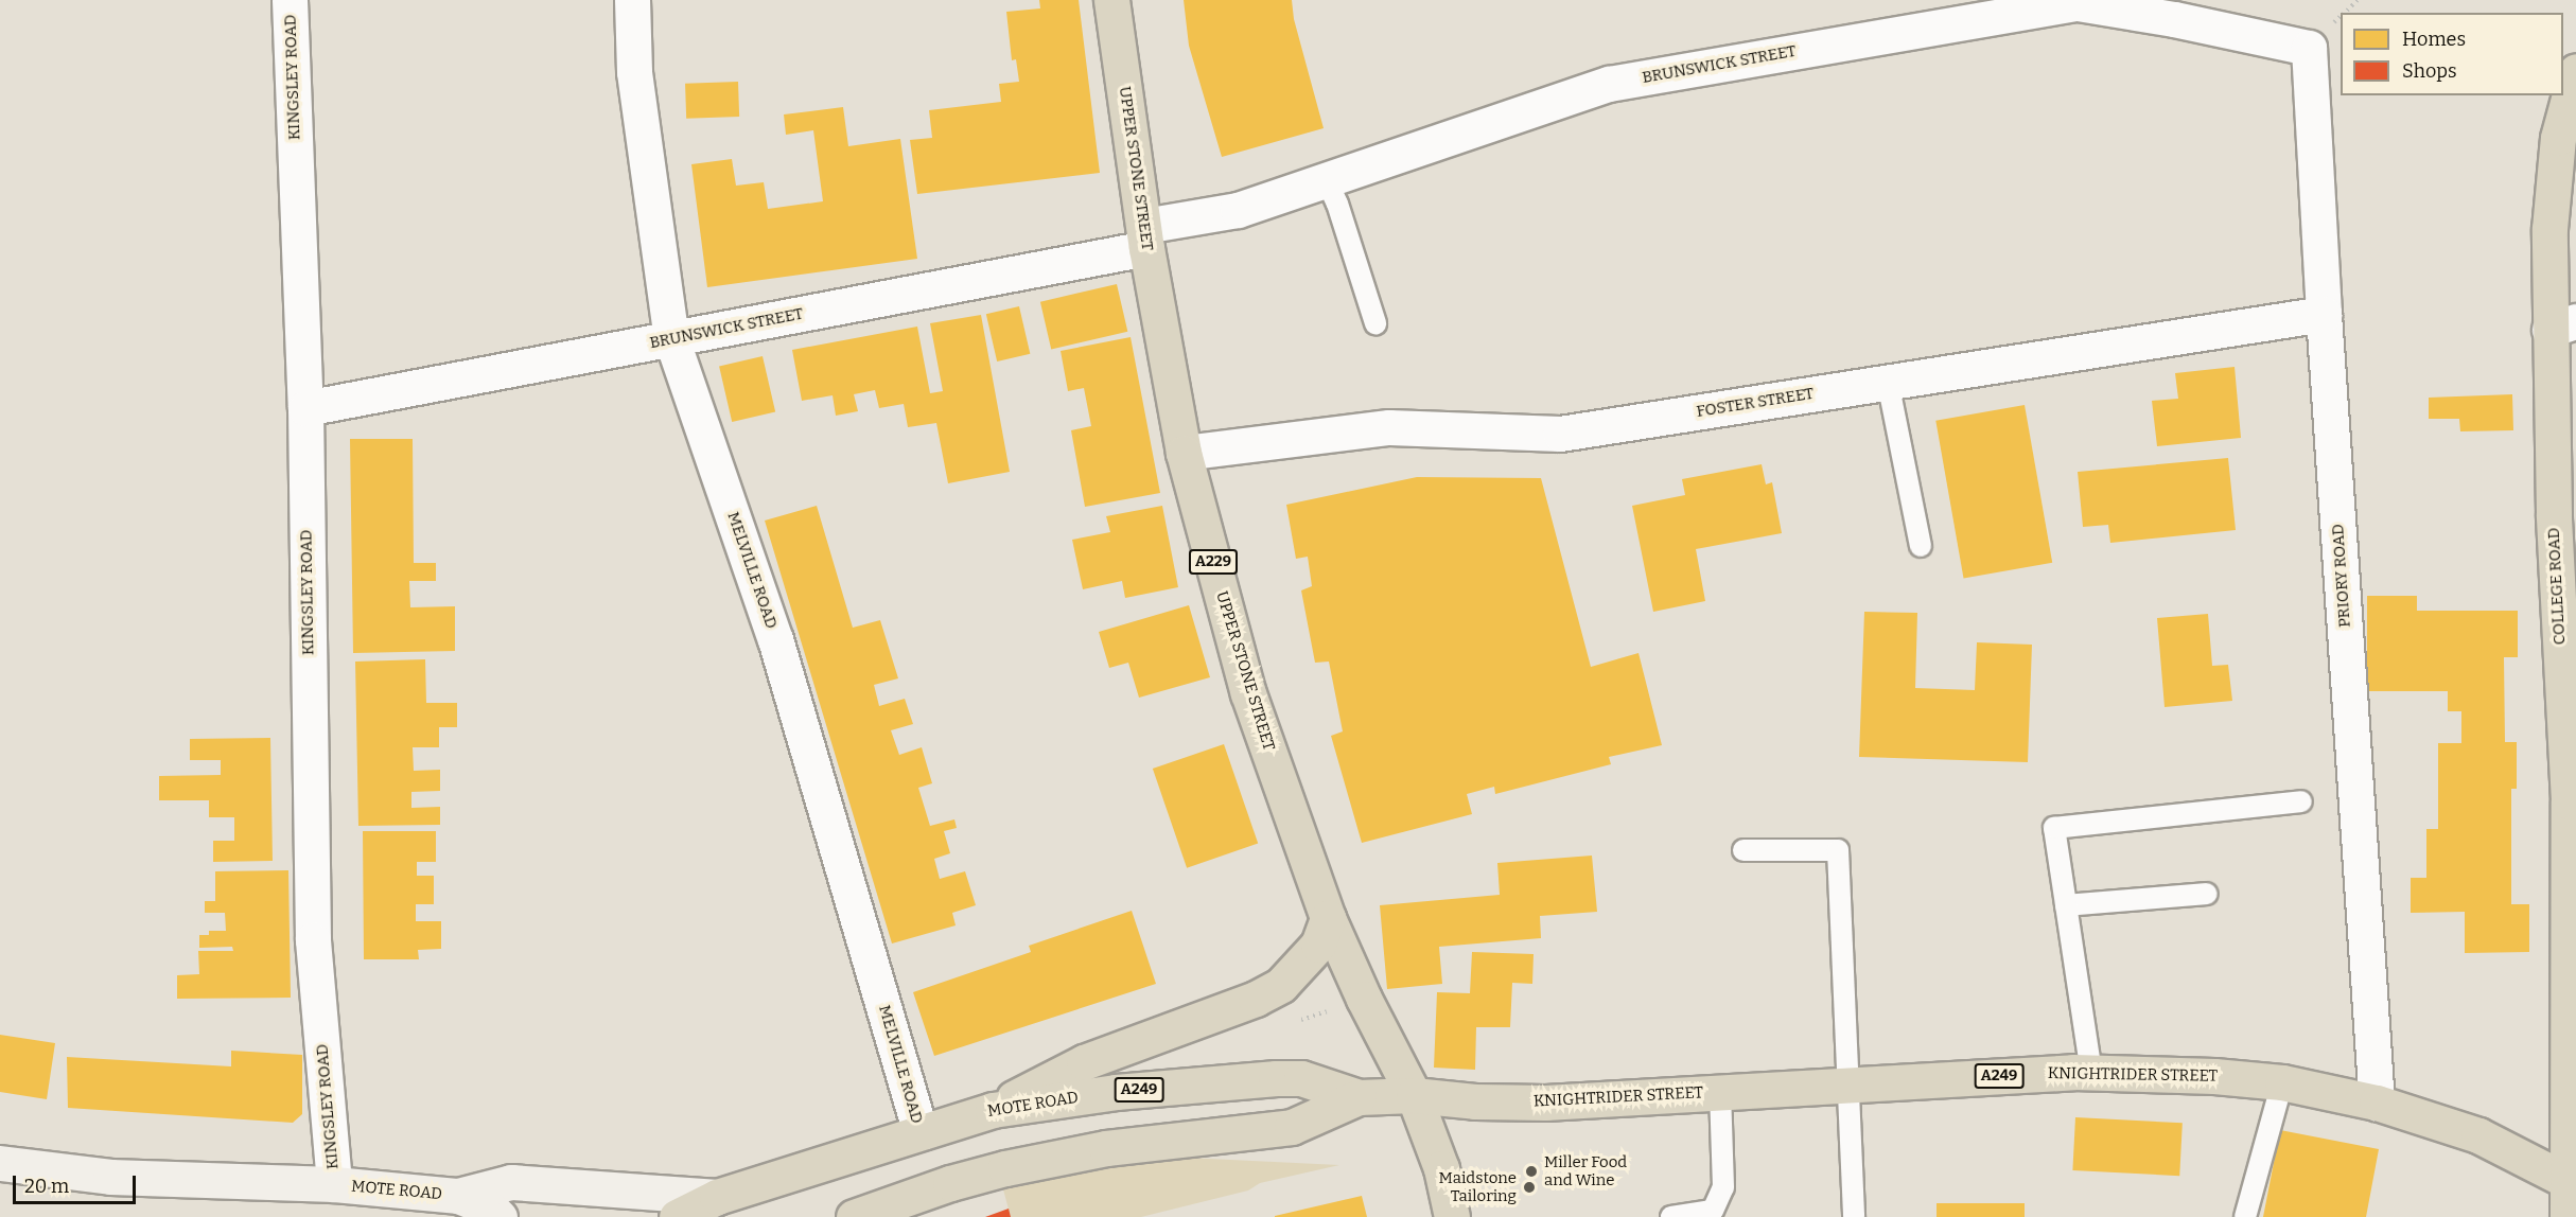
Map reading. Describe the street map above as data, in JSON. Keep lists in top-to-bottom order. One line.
{"streets":{"highway":["UPPER STONE STREET","A229","COLLEGE ROAD","KNIGHTRIDER STREET","A249","MOTE ROAD"],"street":["BRUNSWICK STREET","KINGSLEY ROAD","FOSTER STREET","MELVILLE ROAD","PRIORY ROAD"]},"crossings":[["BRUNSWICK STREET","KINGSLEY ROAD"],["BRUNSWICK STREET","UPPER STONE STREET"],["BRUNSWICK STREET","MELVILLE ROAD"],["BRUNSWICK STREET","PRIORY ROAD"],["KINGSLEY ROAD","MOTE ROAD"],["UPPER STONE STREET","FOSTER STREET"],["UPPER STONE STREET","A229"],["UPPER STONE STREET","KNIGHTRIDER STREET"],["UPPER STONE STREET","A249"],["UPPER STONE STREET","MOTE ROAD"],["FOSTER STREET","PRIORY ROAD"],["A229","KNIGHTRIDER STREET"],["A229","MOTE ROAD"],["MELVILLE ROAD","MOTE ROAD"],["PRIORY ROAD","KNIGHTRIDER STREET"],["COLLEGE ROAD","KNIGHTRIDER STREET"],["KNIGHTRIDER STREET","MOTE ROAD"],["A249","MOTE ROAD"]],"places":["Miller Food and Wine","Maidstone Tailoring"],"legend":["Homes","Shops"],"scale_bar":"20 m"}
